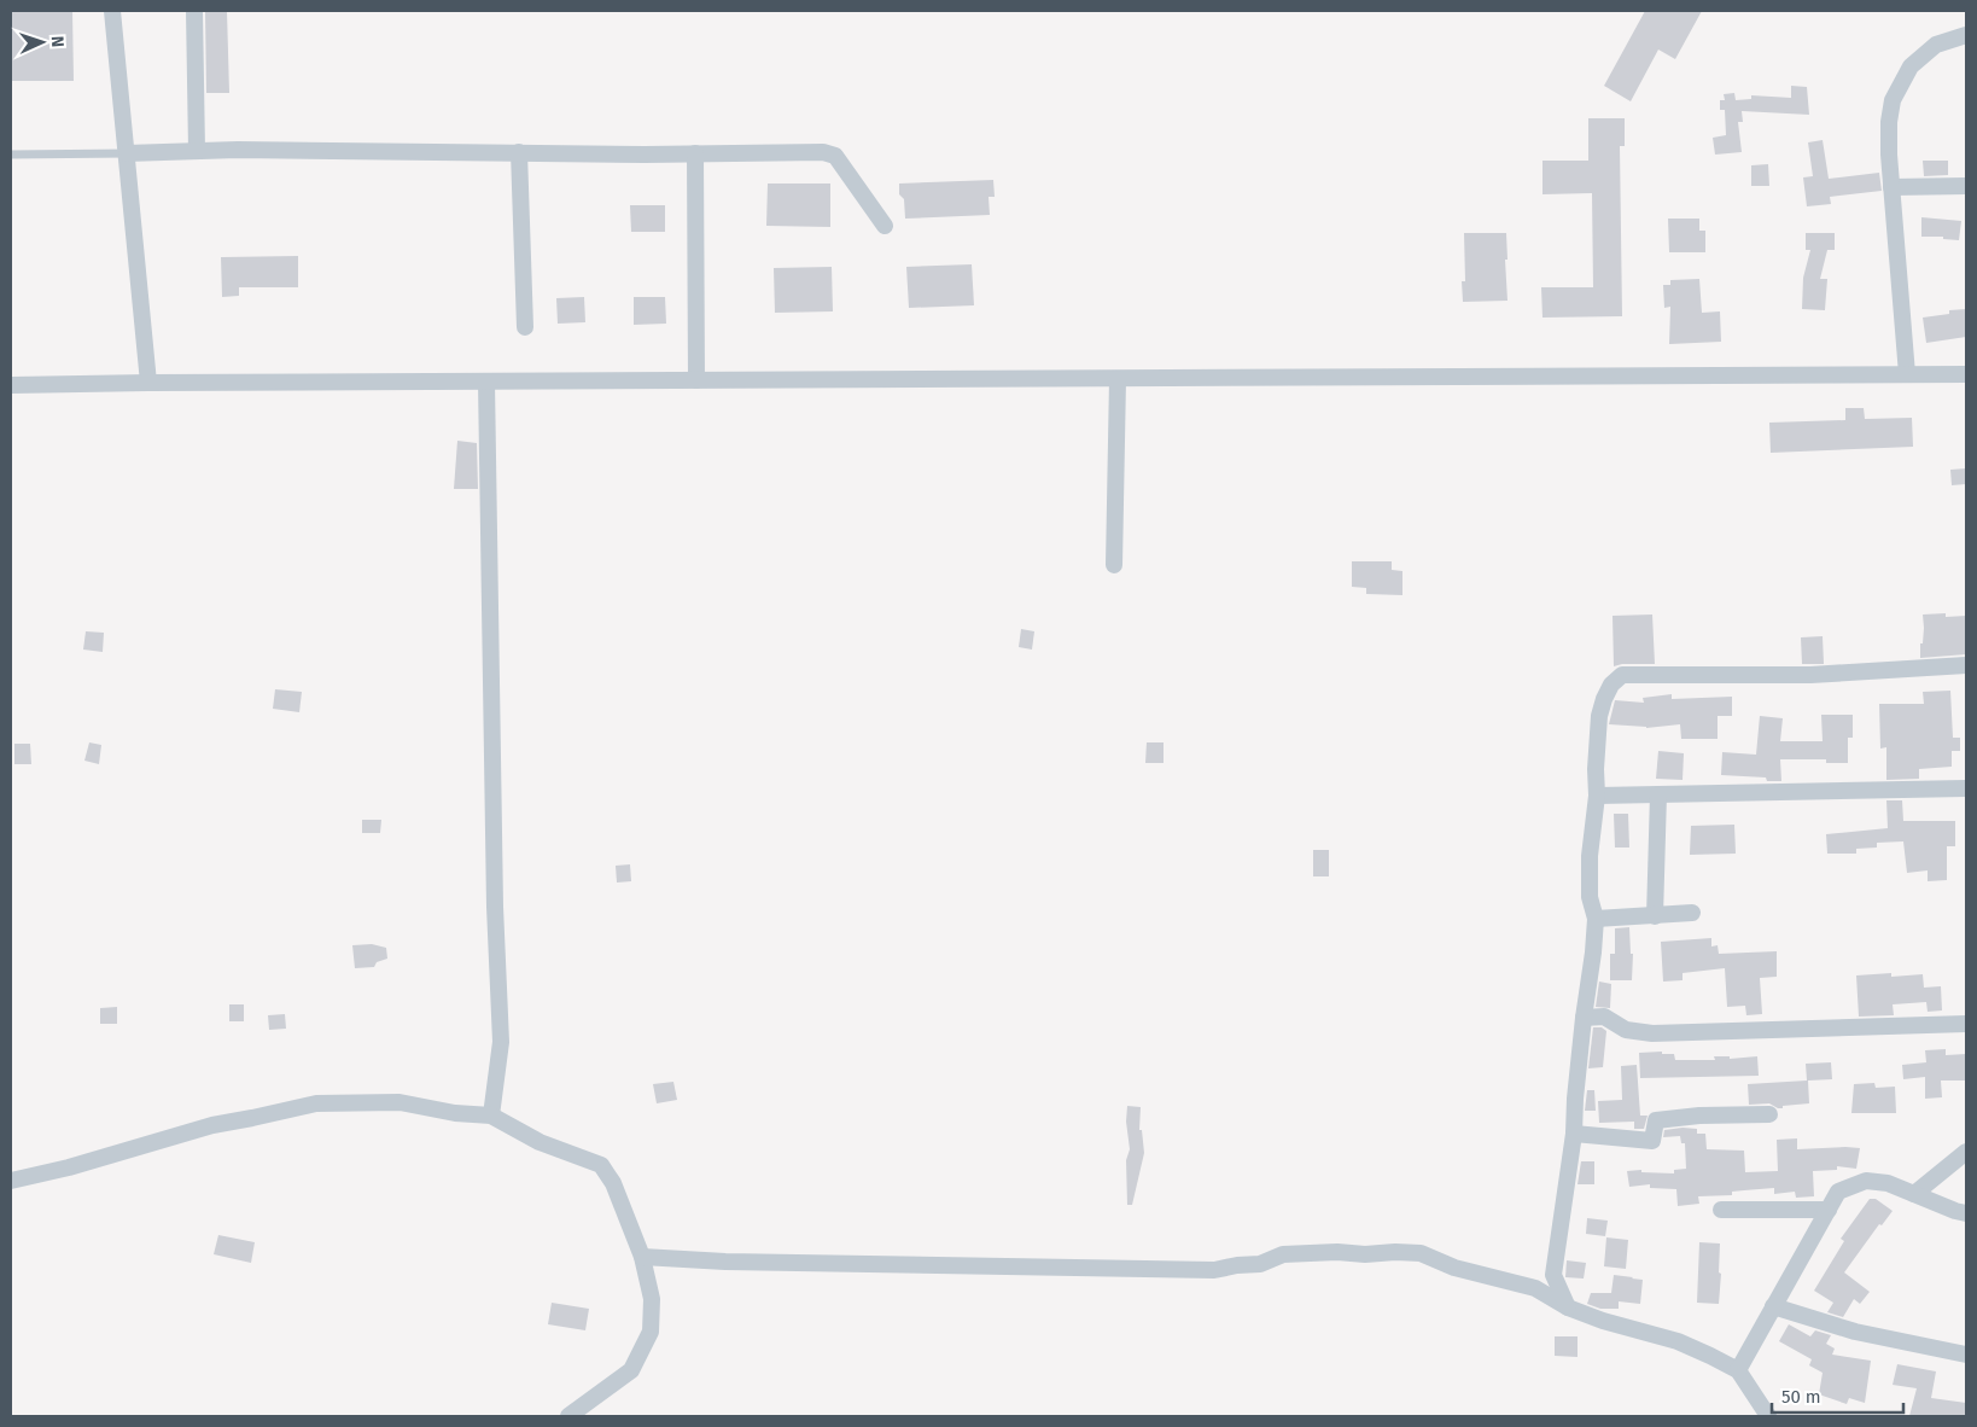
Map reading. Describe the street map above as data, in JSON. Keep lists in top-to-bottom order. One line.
{"scale_bar":"50 m","north":"right"}
